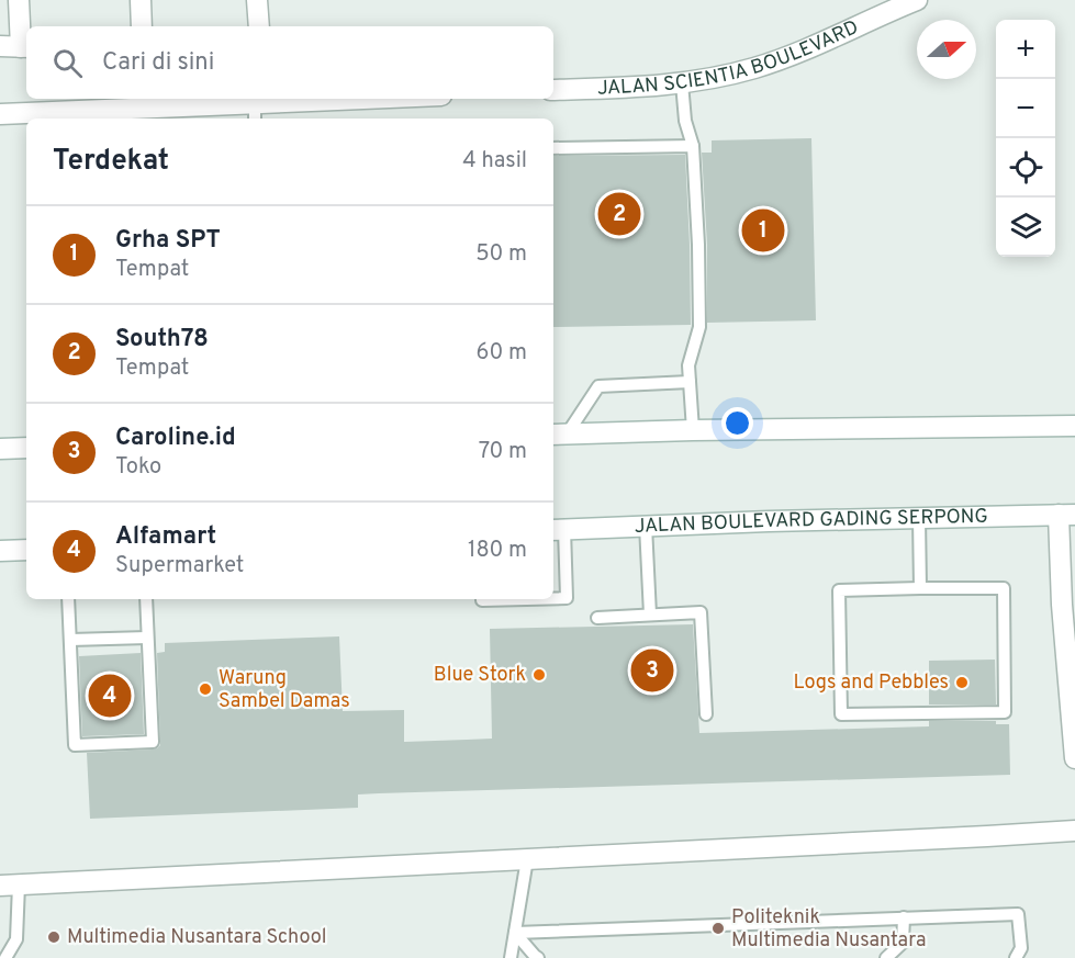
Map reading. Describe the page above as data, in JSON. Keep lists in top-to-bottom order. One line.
{"streets":{"street":["JALAN SCIENTIA BOULEVARD","JALAN BOULEVARD GADING SERPONG"]},"places":["Blue Stork","Logs and Pebbles","Warung Sambel Damas","Politeknik Multimedia Nusantara","Multimedia Nusantara School"],"north":"right","page":{"map_buttons":["+","−"],"search":"Cari di sini","heading":["Terdekat","4 hasil"],"pins":["2","1","3","4"],"list":[{"mark":"1","name":"Grha SPT","note":"Tempat","value":"50 m"},{"mark":"2","name":"South78","note":"Tempat","value":"60 m"},{"mark":"3","name":"Caroline.id","note":"Toko","value":"70 m"},{"mark":"4","name":"Alfamart","note":"Supermarket","value":"180 m"}]}}
